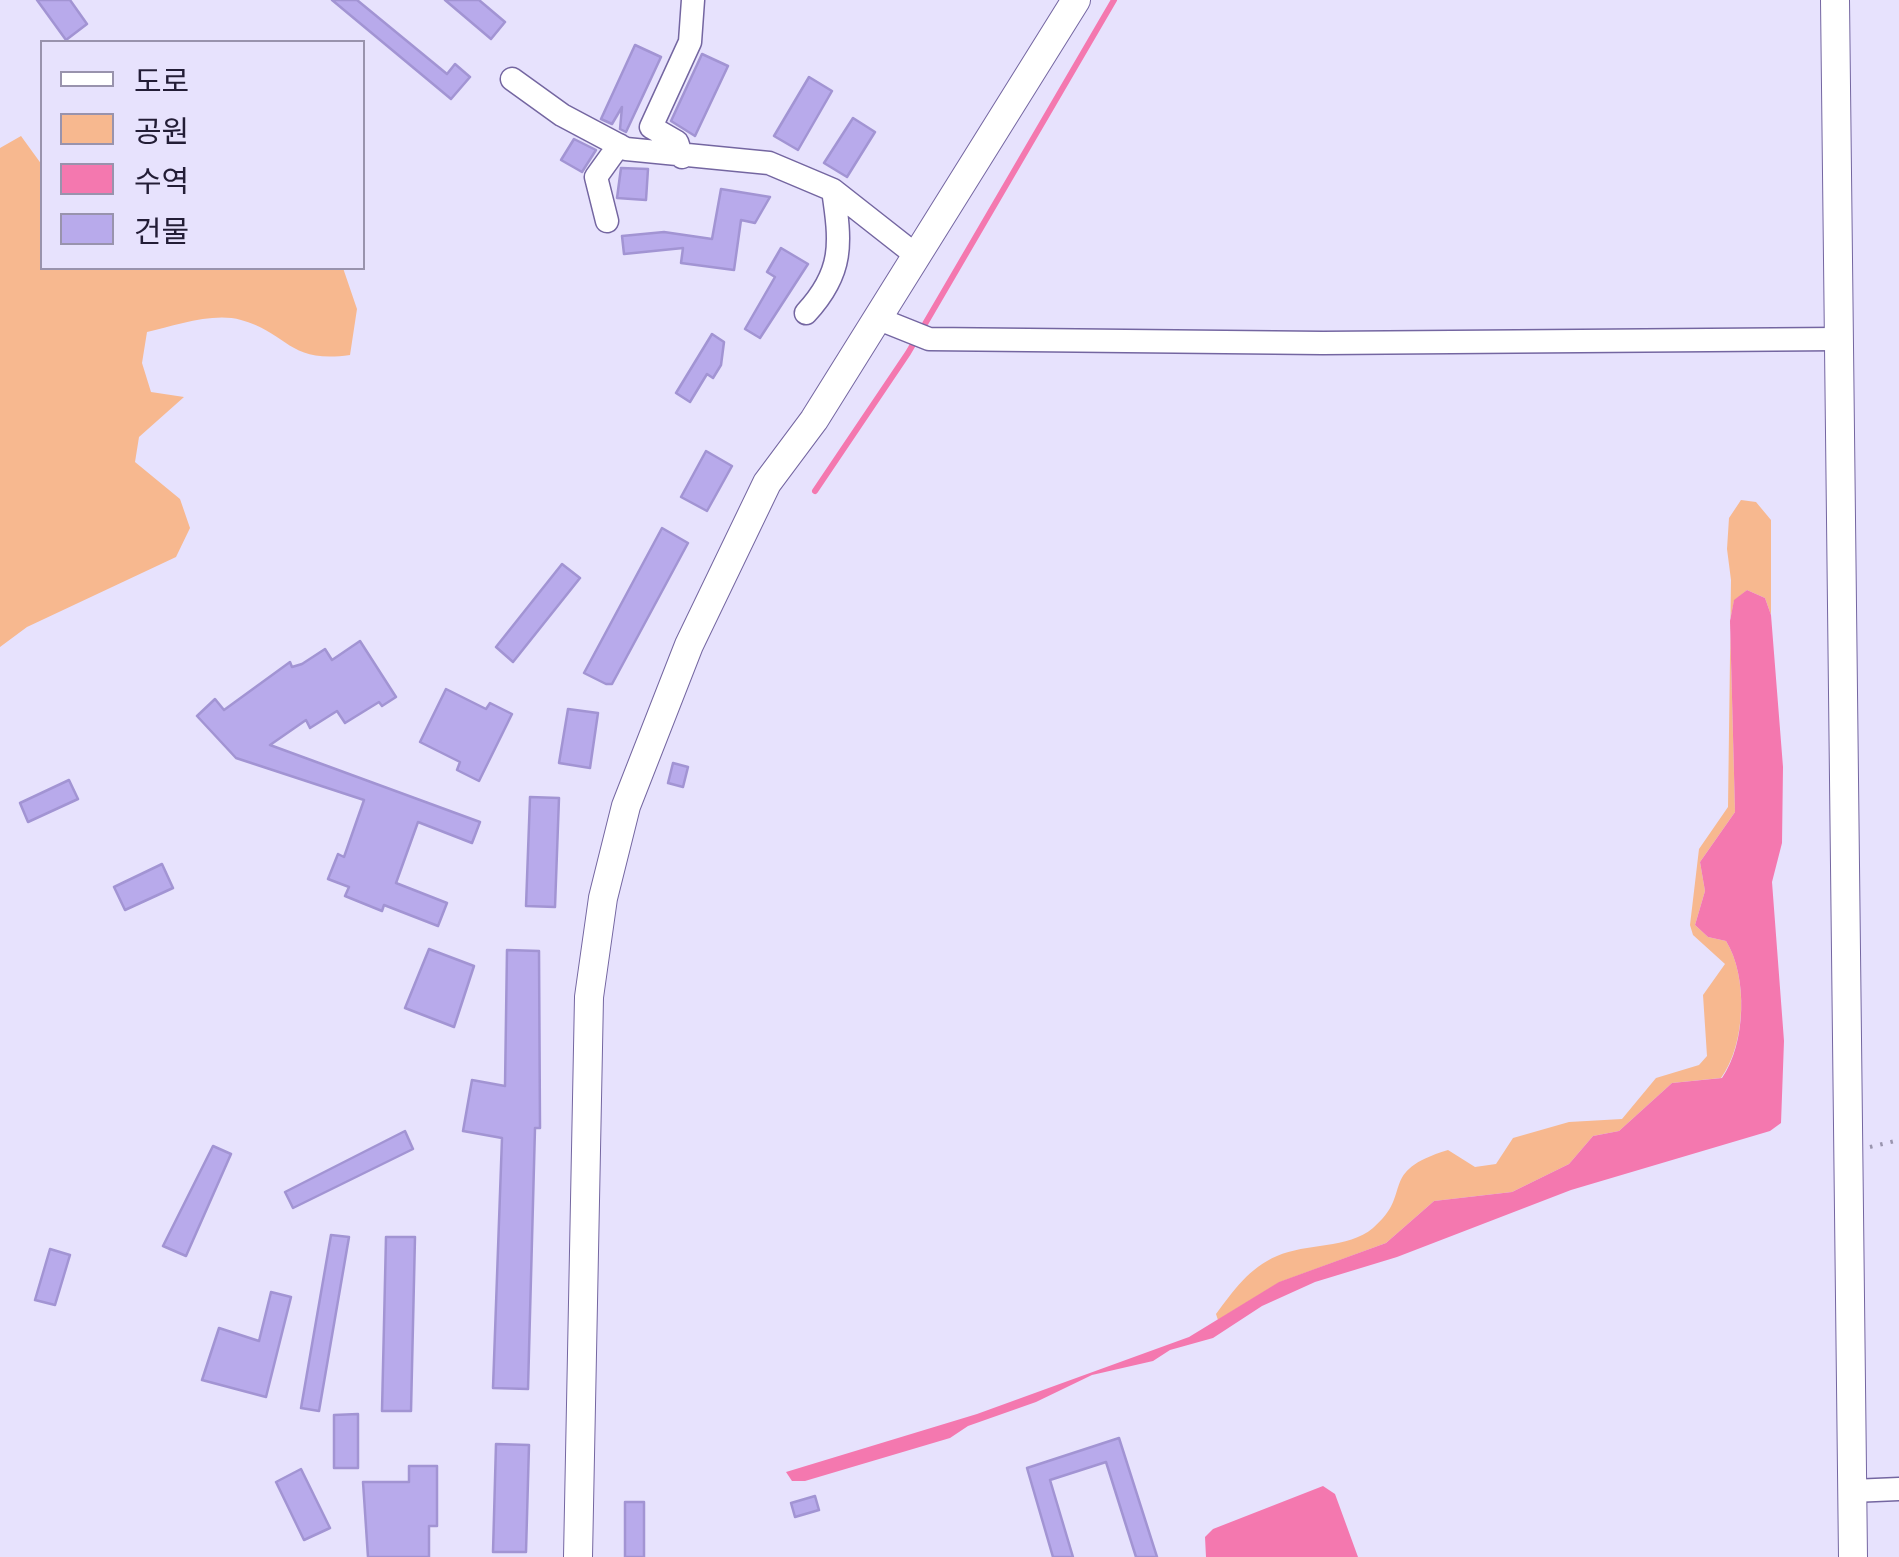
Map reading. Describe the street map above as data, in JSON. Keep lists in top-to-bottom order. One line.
{"legend":["도로","공원","수역","건물"]}
